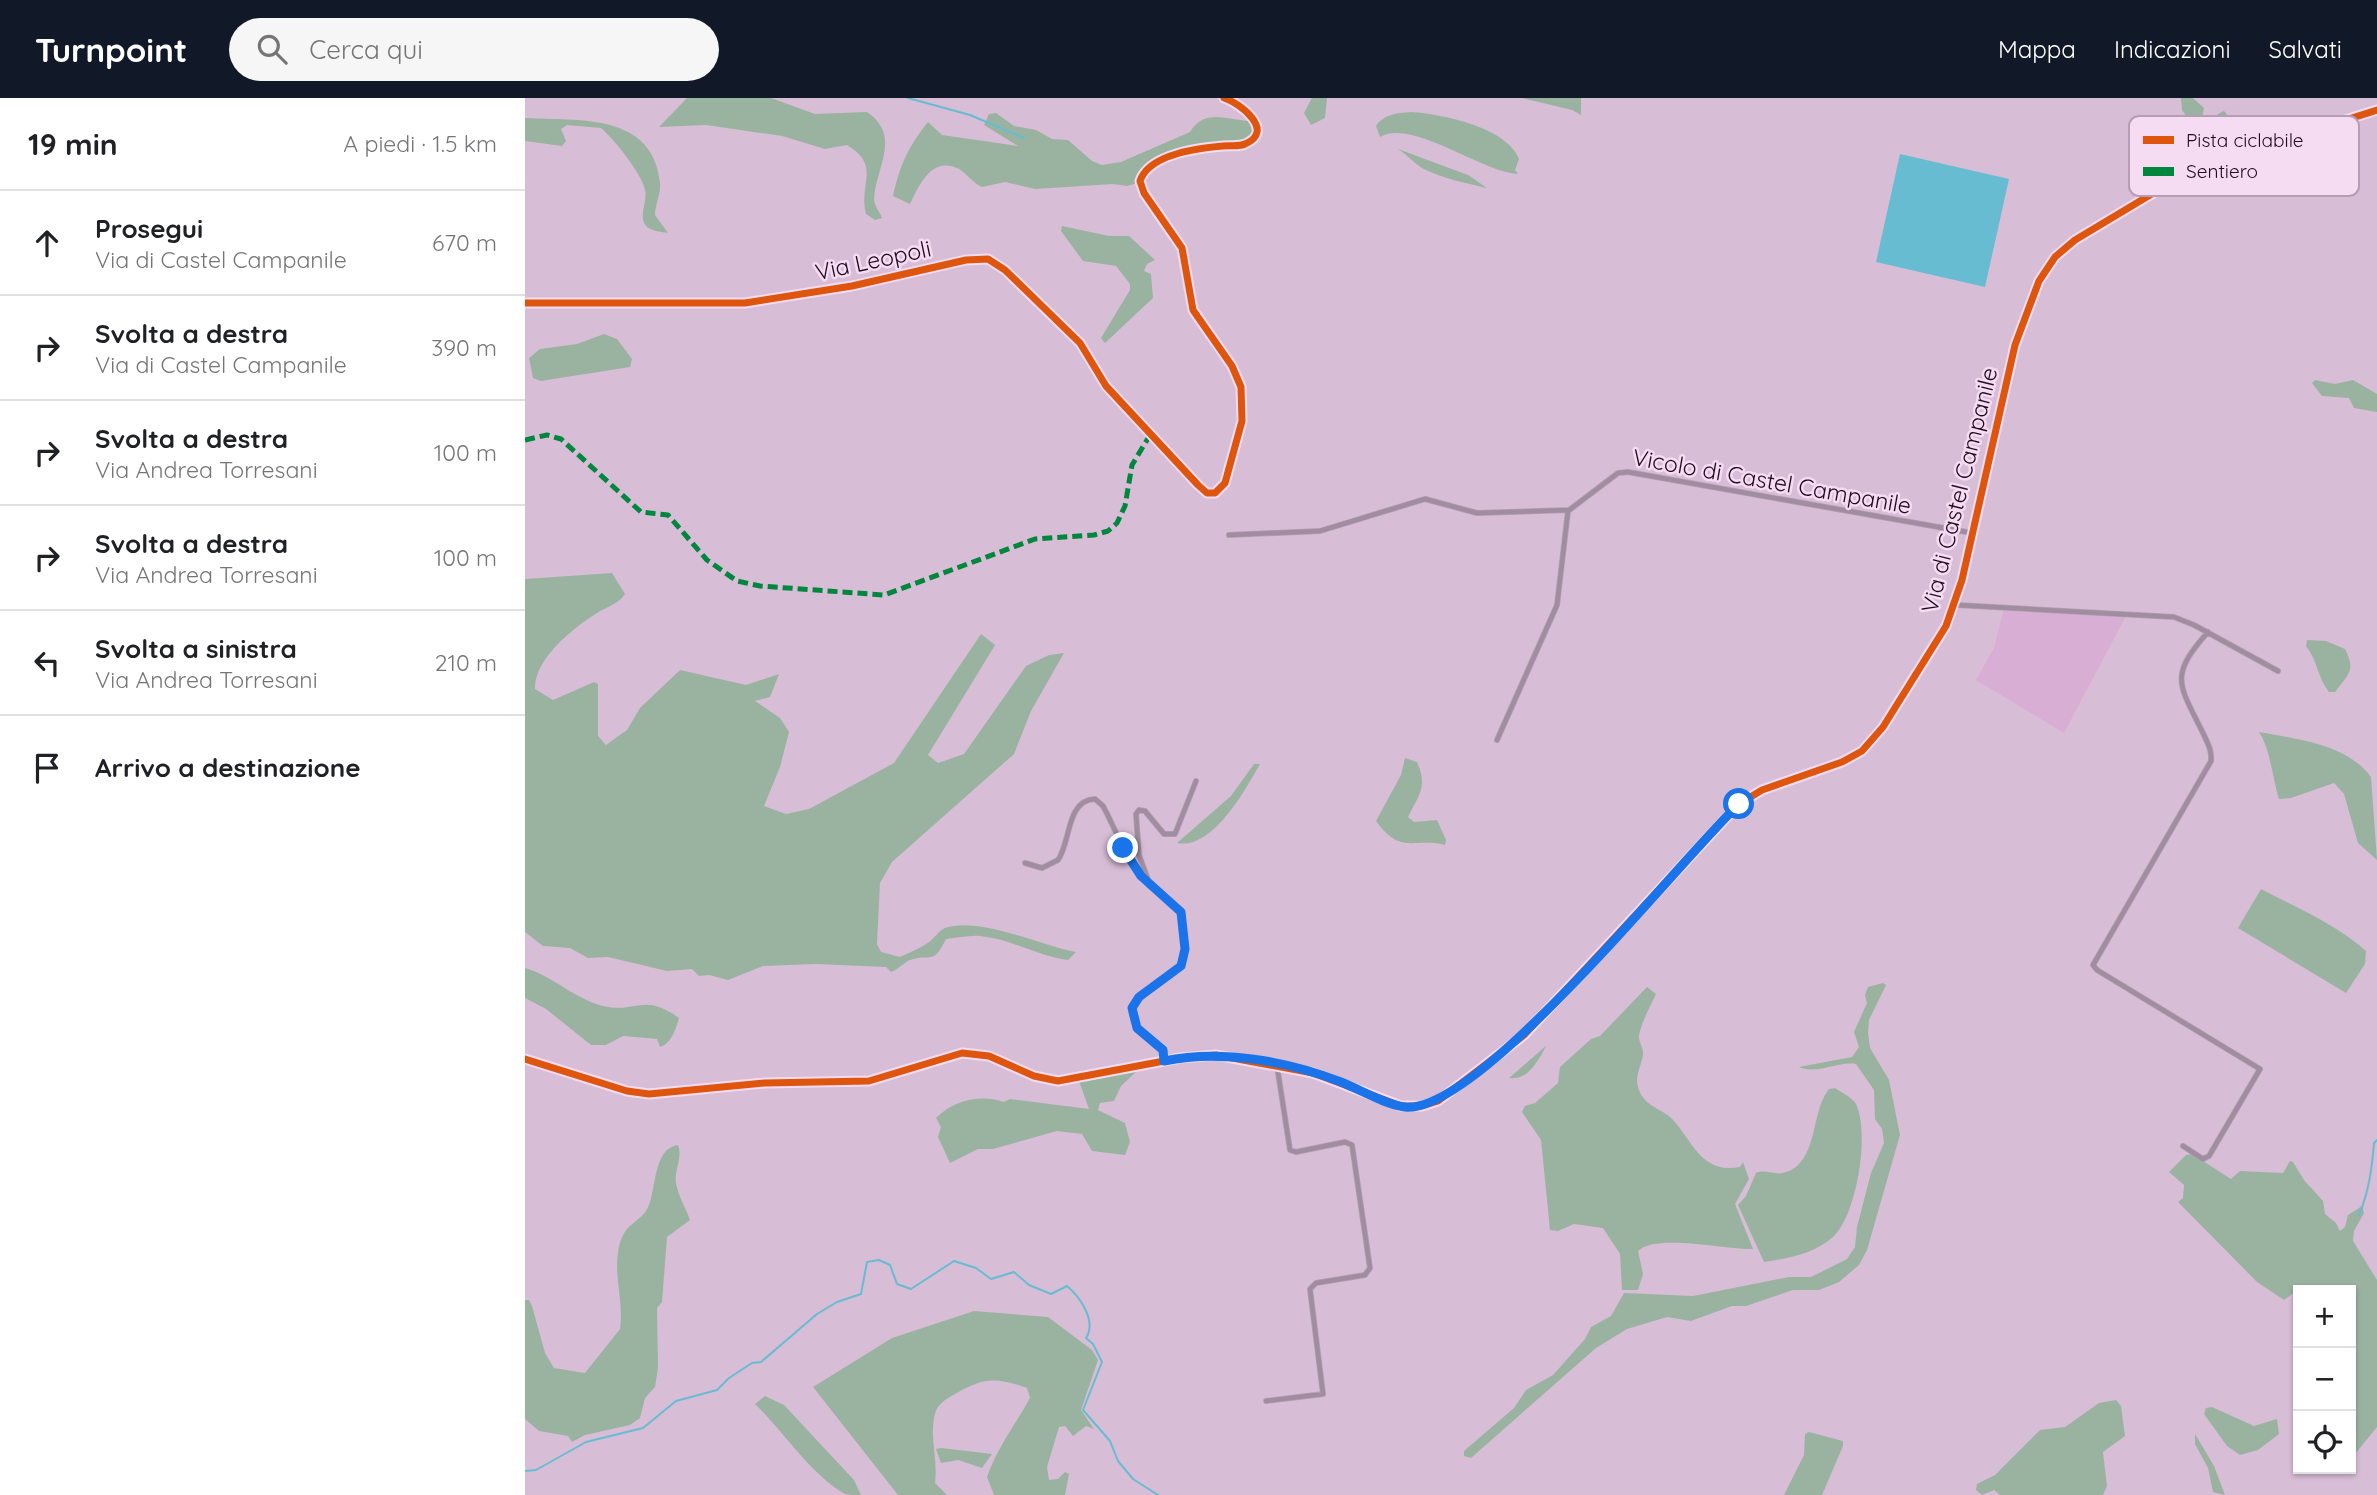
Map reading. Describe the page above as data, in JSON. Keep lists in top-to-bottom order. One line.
{"streets":{"street":["Via Leopoli","Vicolo di Castel Campanile","Via di Castel Campanile"]},"crossings":[["Vicolo di Castel Campanile","Via di Castel Campanile"]],"legend":["Pista ciclabile","Sentiero"],"page":{"header":"Turnpoint","search":"Cerca qui","nav":["Mappa","Indicazioni","Salvati"],"heading":["19 min","A piedi · 1.5 km"],"list":[["Prosegui","Via di Castel Campanile","670 m"],["Svolta a destra","Via di Castel Campanile","390 m"],["Svolta a destra","Via Andrea Torresani","100 m"],["Svolta a destra","Via Andrea Torresani","100 m"],["Svolta a sinistra","Via Andrea Torresani","210 m"],"Arrivo a destinazione"],"map_buttons":["+","−"]}}
